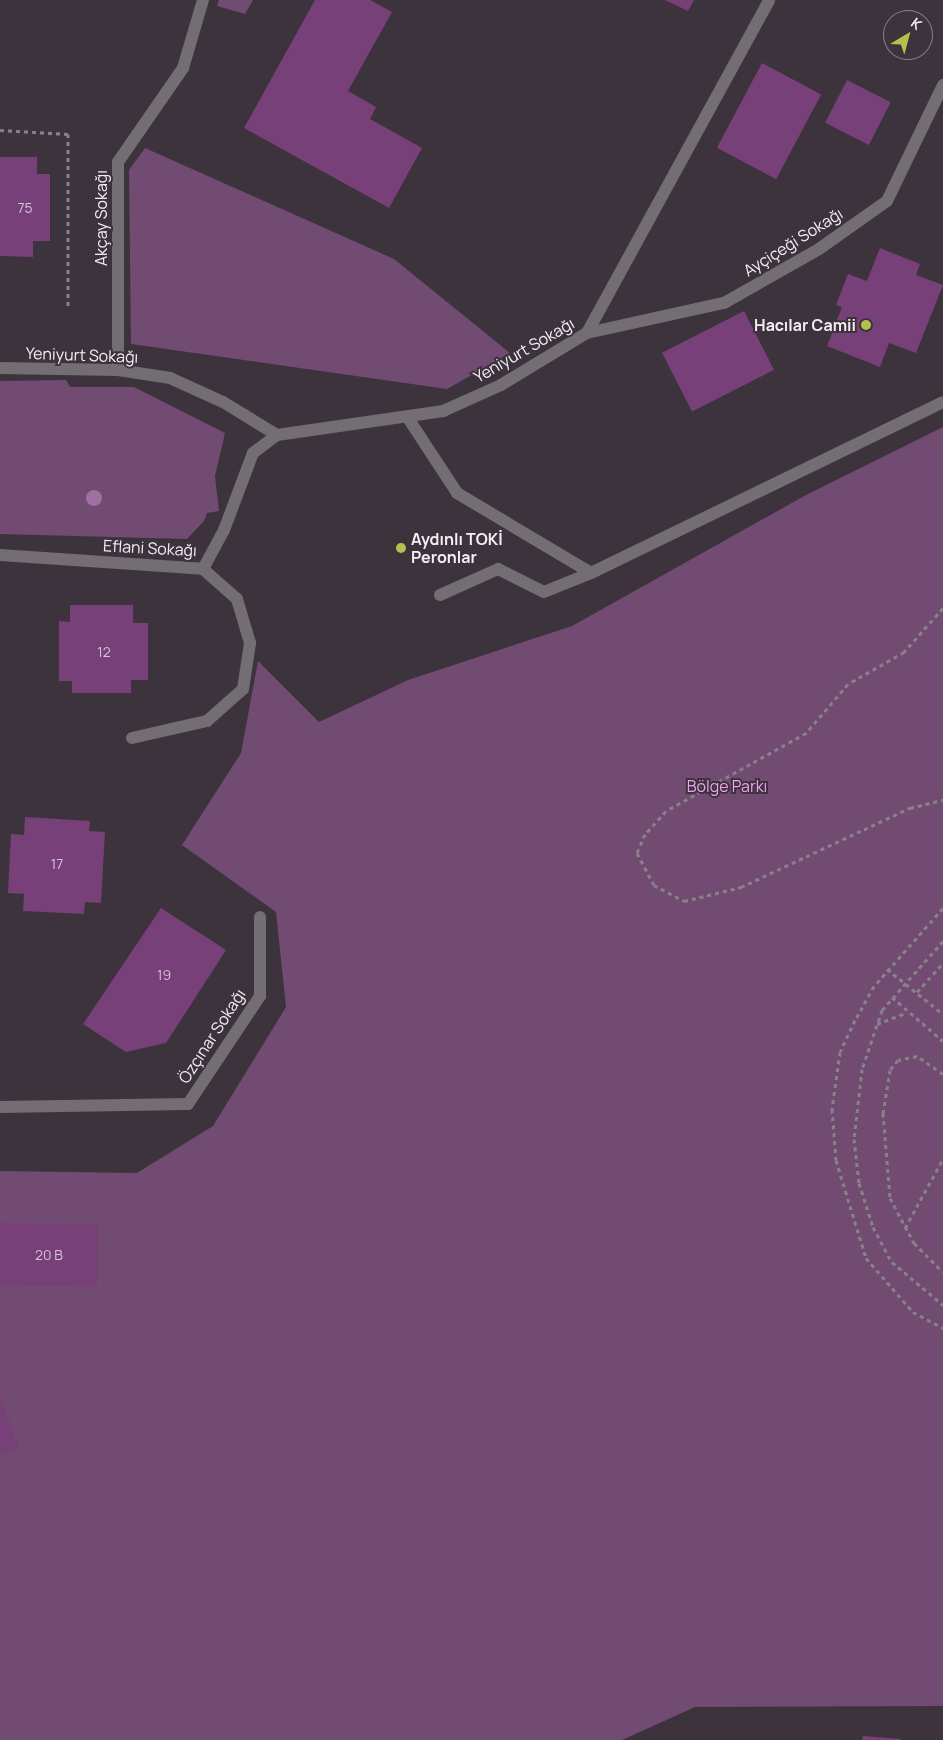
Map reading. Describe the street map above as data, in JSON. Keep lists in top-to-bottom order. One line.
{"streets":{"street":["Akçay Sokağı","Ayçiçeği Sokağı","Yeniyurt Sokağı","Eflani Sokağı","Özçınar Sokağı"]},"crossings":[["Akçay Sokağı","Yeniyurt Sokağı"],["Ayçiçeği Sokağı","Yeniyurt Sokağı"],["Yeniyurt Sokağı","Eflani Sokağı"]],"parks":["Bölge Parkı"],"places":["Hacılar Camii","Aydınlı TOKİ Peronlar"],"house_numbers":["75","12","17","19","20 B"],"north":"top right"}
